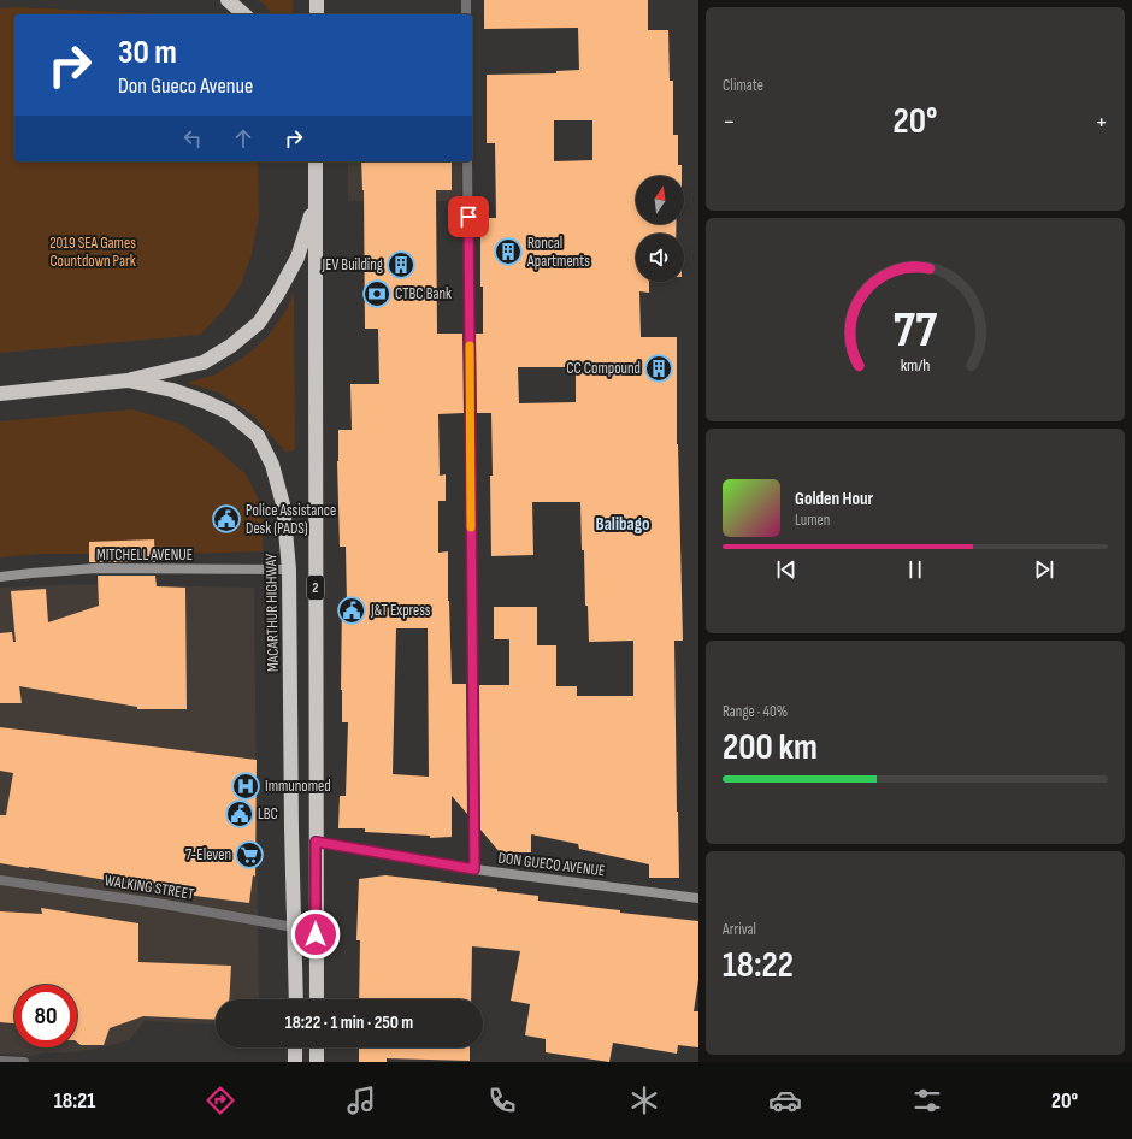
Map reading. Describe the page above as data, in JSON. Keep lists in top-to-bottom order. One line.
{"streets":{"highway":["2","MACARTHUR HIGHWAY"],"main road":["MITCHELL AVENUE","DON GUECO AVENUE"],"street":["WALKING STREET"]},"crossings":[["MITCHELL AVENUE","MACARTHUR HIGHWAY"],["2","DON GUECO AVENUE"],["MACARTHUR HIGHWAY","WALKING STREET"]],"districts":["Balibago"],"parks":["2019 SEA Games Countdown Park"],"places":{"building":["Roncal Apartments","JEV Building","CC Compound"],"bank":["CTBC Bank"],"public building":["Police Assistance Desk (PADS)","J&T Express","LBC"],"hospital":["Immunomed"],"supermarket":["7-Eleven"]},"north":"top","page":{"tile":["Climate",["Range · 40%","200 km"],["Arrival","18:22"]],"turn":["30 m","Don Gueco Avenue"],"heat":["−","20°","+"],"song":["Golden Hour","Lumen"],"limit":"80","trip":"18:22 · 1 min · 250 m","tabs":["18:21","20°"],"gauge":["77","km/h"]}}
